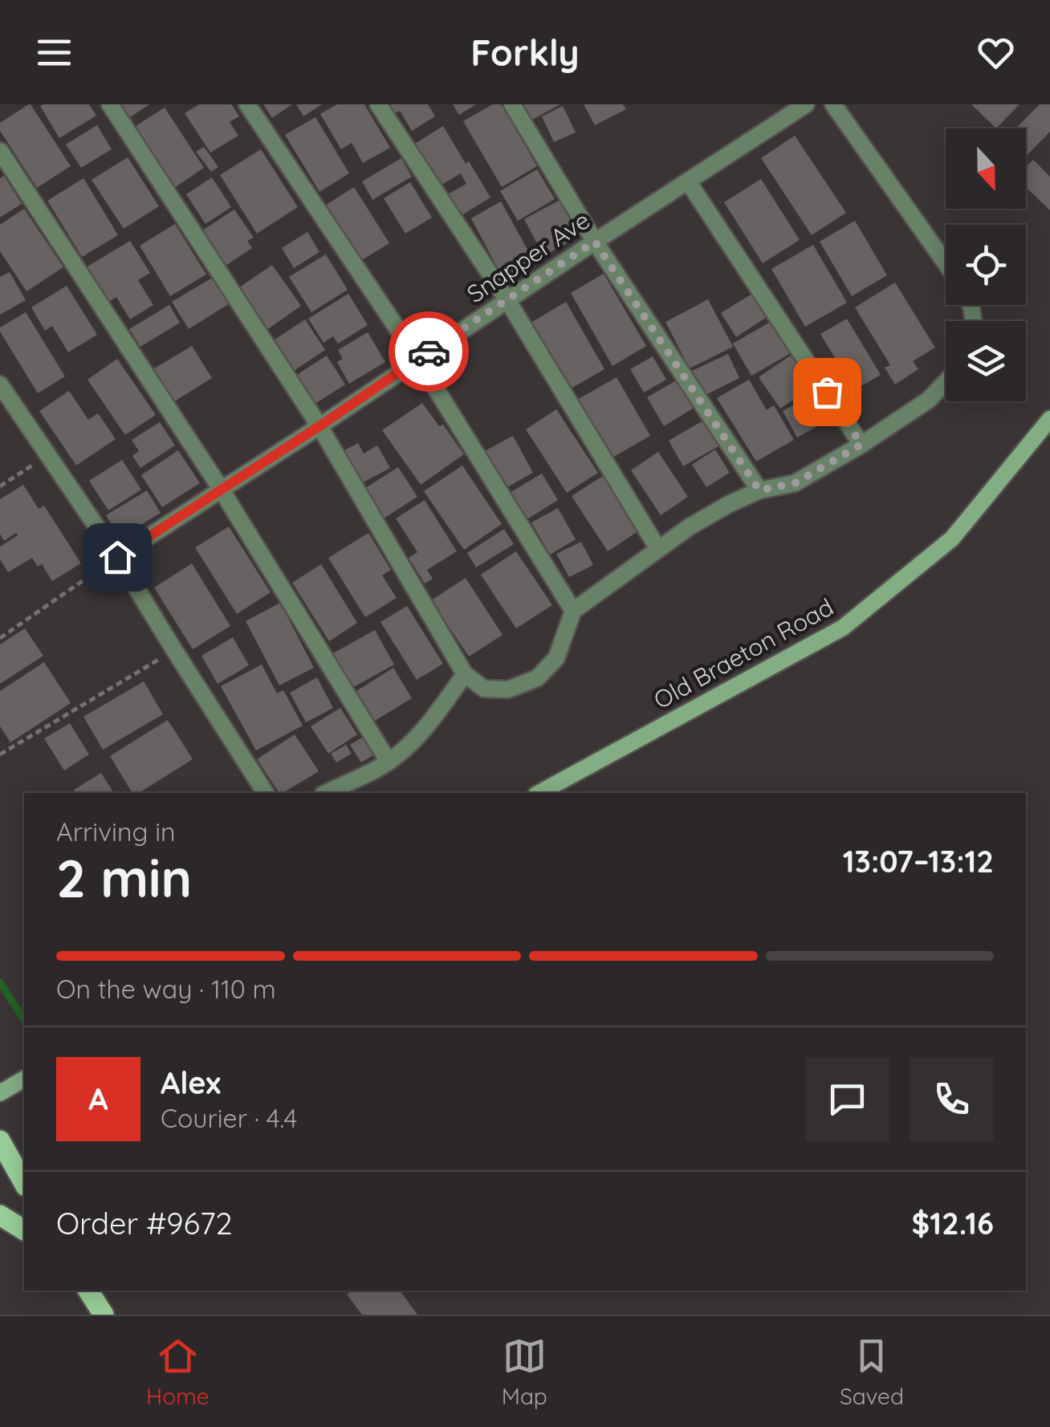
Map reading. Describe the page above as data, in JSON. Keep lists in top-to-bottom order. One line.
{"streets":{"street":["Snapper Ave","Old Braeton Road"]},"north":"bottom","page":{"header":"Forkly","heading":["2 min","Arriving in","13:07–13:12"],"panel":["Alex","Courier · 4.4","Order #9672","$12.16"],"bar":"On the way · 110 m","round":"A","tabs":["Home","Map","Saved"]}}
